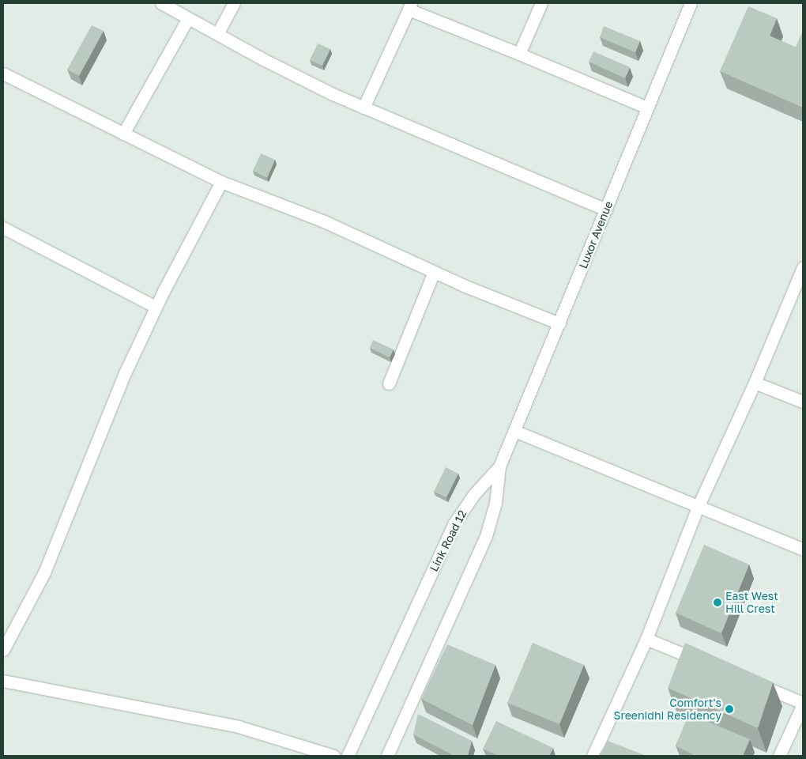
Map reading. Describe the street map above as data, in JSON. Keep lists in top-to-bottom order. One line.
{"streets":{"street":["Luxor Avenue","Link Road 12"]},"crossings":[["Luxor Avenue","Link Road 12"]],"places":["East West Hill Crest","Comfort's Sreenidhi Residency"]}
